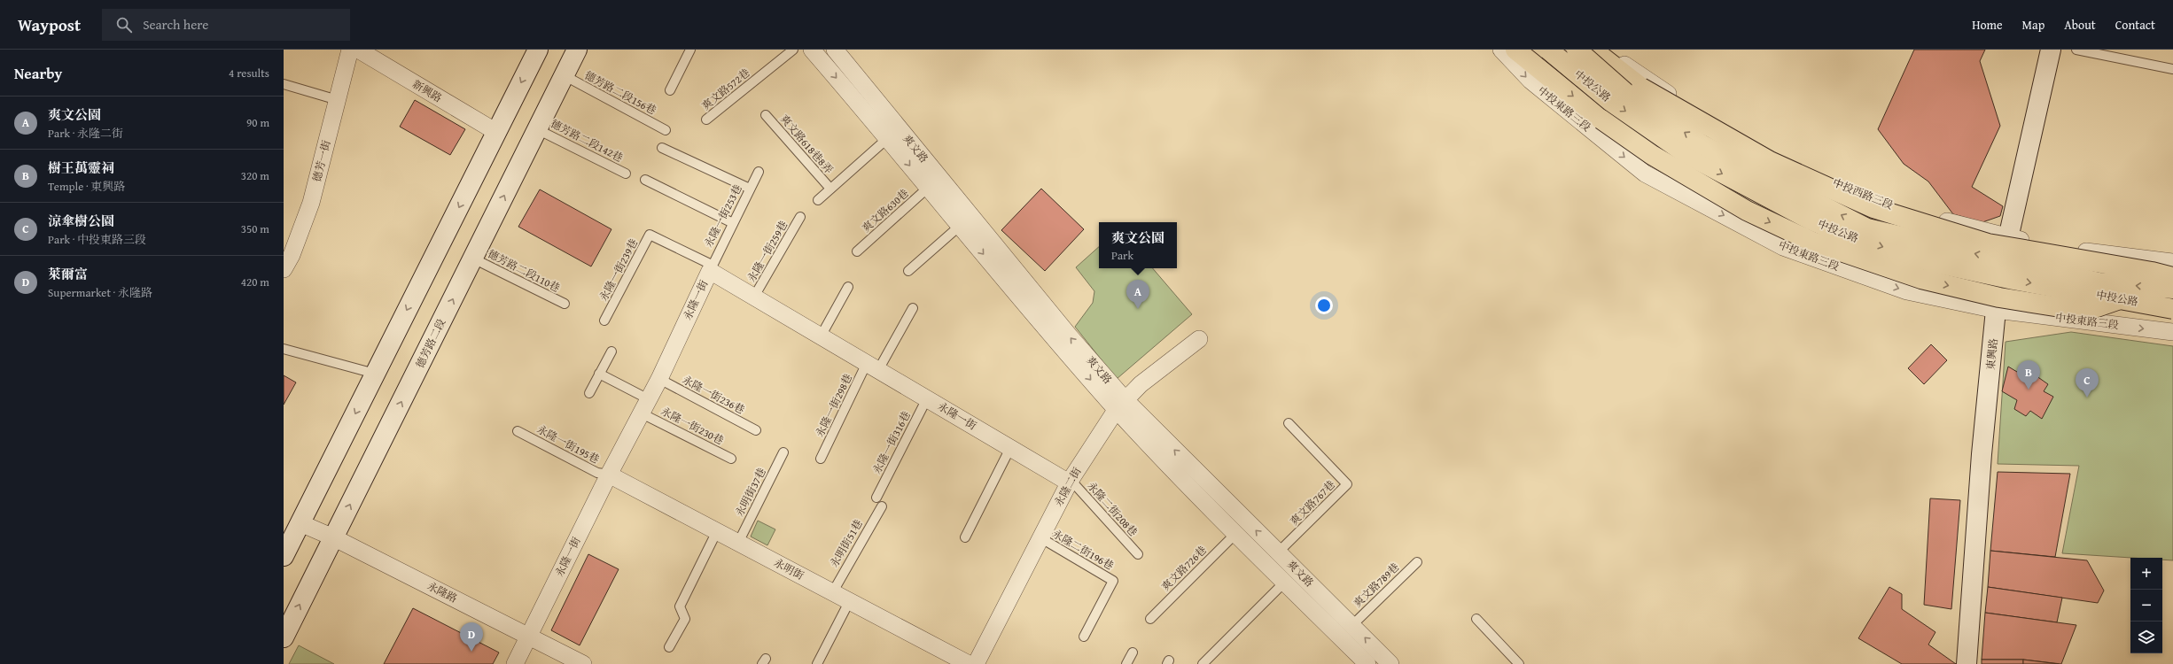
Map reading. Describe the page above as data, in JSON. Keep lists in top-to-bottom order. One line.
{"streets":{"main road":["中投公路"],"street":["新興路","中投東路三段","爽文路","德芳一街","中投西路三段","永隆一街","德芳路二段","東興路","永隆二街","永明街","永隆路"],"lane":["爽文路572巷","德芳路二段156巷","德芳路二段142巷","爽文路618巷8弄","爽文路630巷","永隆一街253巷","永隆一街259巷","永隆一街239巷","德芳路二段110巷","永隆一街236巷","永隆一街298巷","永隆一街230巷","永隆一街316巷","永隆一街195巷","永明街37巷","爽文路767巷","永隆二街208巷","永明街51巷","永隆二街196巷","爽文路726巷","爽文路789巷"]},"crossings":[["德芳路二段156巷","德芳路二段"],["中投東路三段","東興路"],["德芳路二段142巷","德芳路二段"],["爽文路","爽文路630巷"],["爽文路","永隆二街"],["爽文路","爽文路767巷"],["爽文路","爽文路726巷"],["爽文路","爽文路789巷"],["中投西路三段","東興路"],["永隆一街253巷","永隆一街239巷"],["永隆一街253巷","永隆一街"],["永隆一街259巷","永隆一街"],["永隆一街239巷","永隆一街"],["德芳路二段110巷","德芳路二段"],["永隆一街","永隆一街236巷"],["永隆一街","永隆一街298巷"],["永隆一街","永隆一街230巷"],["永隆一街","永隆一街316巷"],["永隆一街","永隆一街195巷"],["永隆一街","永隆二街"],["永隆一街","永隆二街208巷"],["永隆一街","永明街"],["永隆一街","永隆路"],["德芳路二段","永隆路"],["永隆一街195巷","永明街"],["永隆二街","永隆二街208巷"],["永隆二街","永隆二街196巷"],["永明街37巷","永明街"],["永明街51巷","永明街"]],"one_way":["中投東路三段"],"page":{"header":"Waypost","search":"Search here","nav":["Home","Map","About","Contact"],"heading":["Nearby","4 results"],"list":[{"mark":"A","name":"爽文公園","note":"Park · 永隆二街","value":"90 m"},{"mark":"B","name":"樹王萬靈祠","note":"Temple · 東興路","value":"320 m"},{"mark":"C","name":"涼傘樹公園","note":"Park · 中投東路三段","value":"350 m"},{"mark":"D","name":"萊爾富","note":"Supermarket · 永隆路","value":"420 m"}],"popup":["爽文公園","Park"],"pins":["A","B","C","D"],"map_buttons":["+","−"]}}
